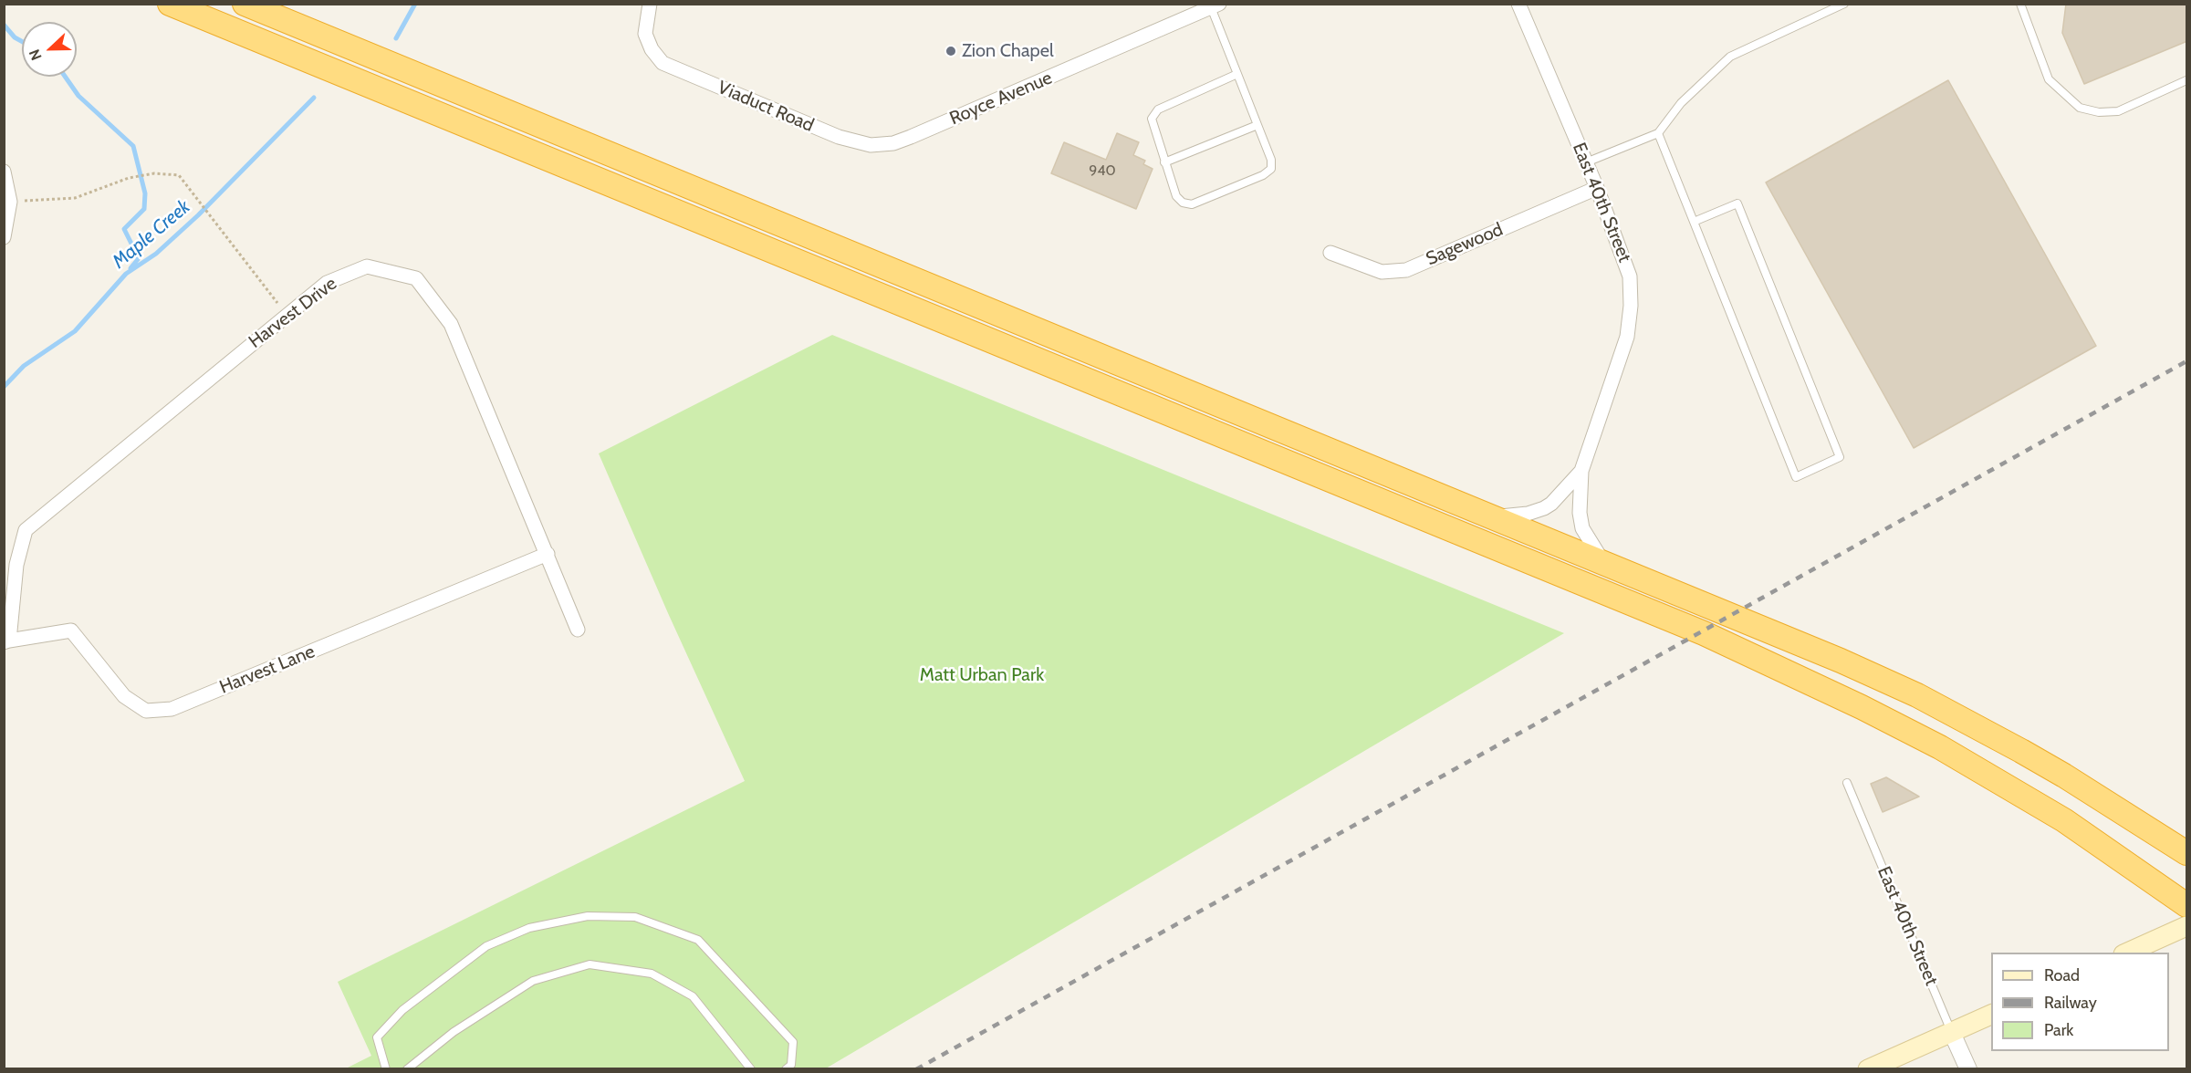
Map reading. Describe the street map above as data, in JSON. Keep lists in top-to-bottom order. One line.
{"streets":{"street":["Royce Avenue","Viaduct Road","East 40th Street","Sagewood","Harvest Drive","Harvest Lane"]},"crossings":[["Royce Avenue","Viaduct Road"],["East 40th Street","Sagewood"],["Harvest Drive","Harvest Lane"]],"water":["Maple Creek"],"parks":["Matt Urban Park"],"places":["Zion Chapel"],"house_numbers":["940"],"legend":["Road","Railway","Park"],"north":"left"}
